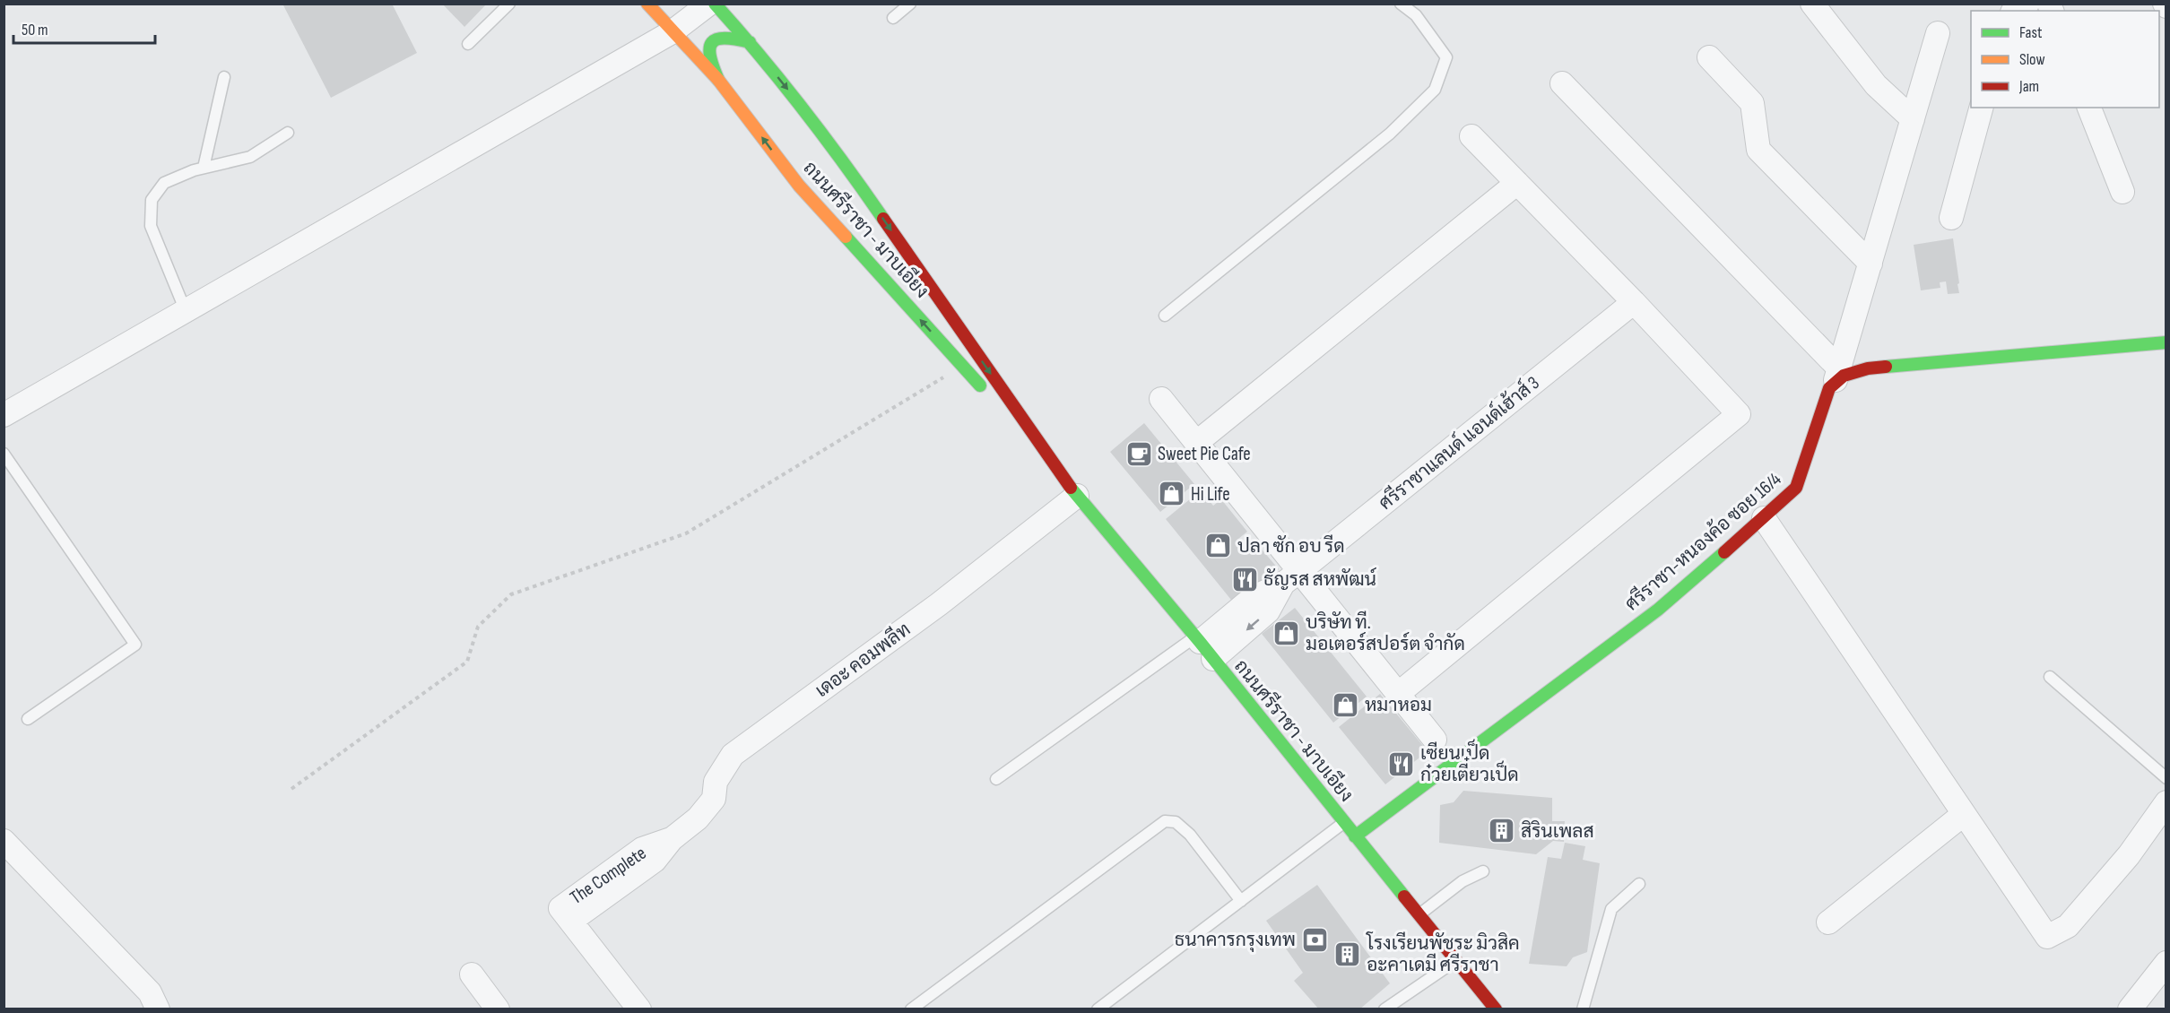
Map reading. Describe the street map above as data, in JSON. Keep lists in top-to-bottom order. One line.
{"streets":{"main road":["ถนนศรีราชา - มาบเอียง","ศรีราชา-หนองค้อ ซอย 16/4"],"street":["ศรีราชาแลนด์ แอนด์เฮ้าส์ 3","เดอะ คอมพลีท","The Complete"]},"crossings":[["ถนนศรีราชา - มาบเอียง","ศรีราชาแลนด์ แอนด์เฮ้าส์ 3"],["ถนนศรีราชา - มาบเอียง","ศรีราชา-หนองค้อ ซอย 16/4"],["ถนนศรีราชา - มาบเอียง","เดอะ คอมพลีท"],["เดอะ คอมพลีท","The Complete"]],"places":{"cafe":["Sweet Pie Cafe"],"shop":["Hi Life","ปลา ซัก อบ รีด","บริษัท ที. มอเตอร์สปอร์ต จำกัด","หมาหอม"],"restaurant":["ธัญรส สหพัฒน์","เซียนเป็ด ก๋วยเตี๋ยวเป็ด"],"building":["สิรินเพลส","โรงเรียนพัชระ มิวสิค อะคาเดมี ศรีราชา"],"bank":["ธนาคารกรุงเทพ"]},"legend":["Fast","Slow","Jam"],"scale_bar":"50 m"}
